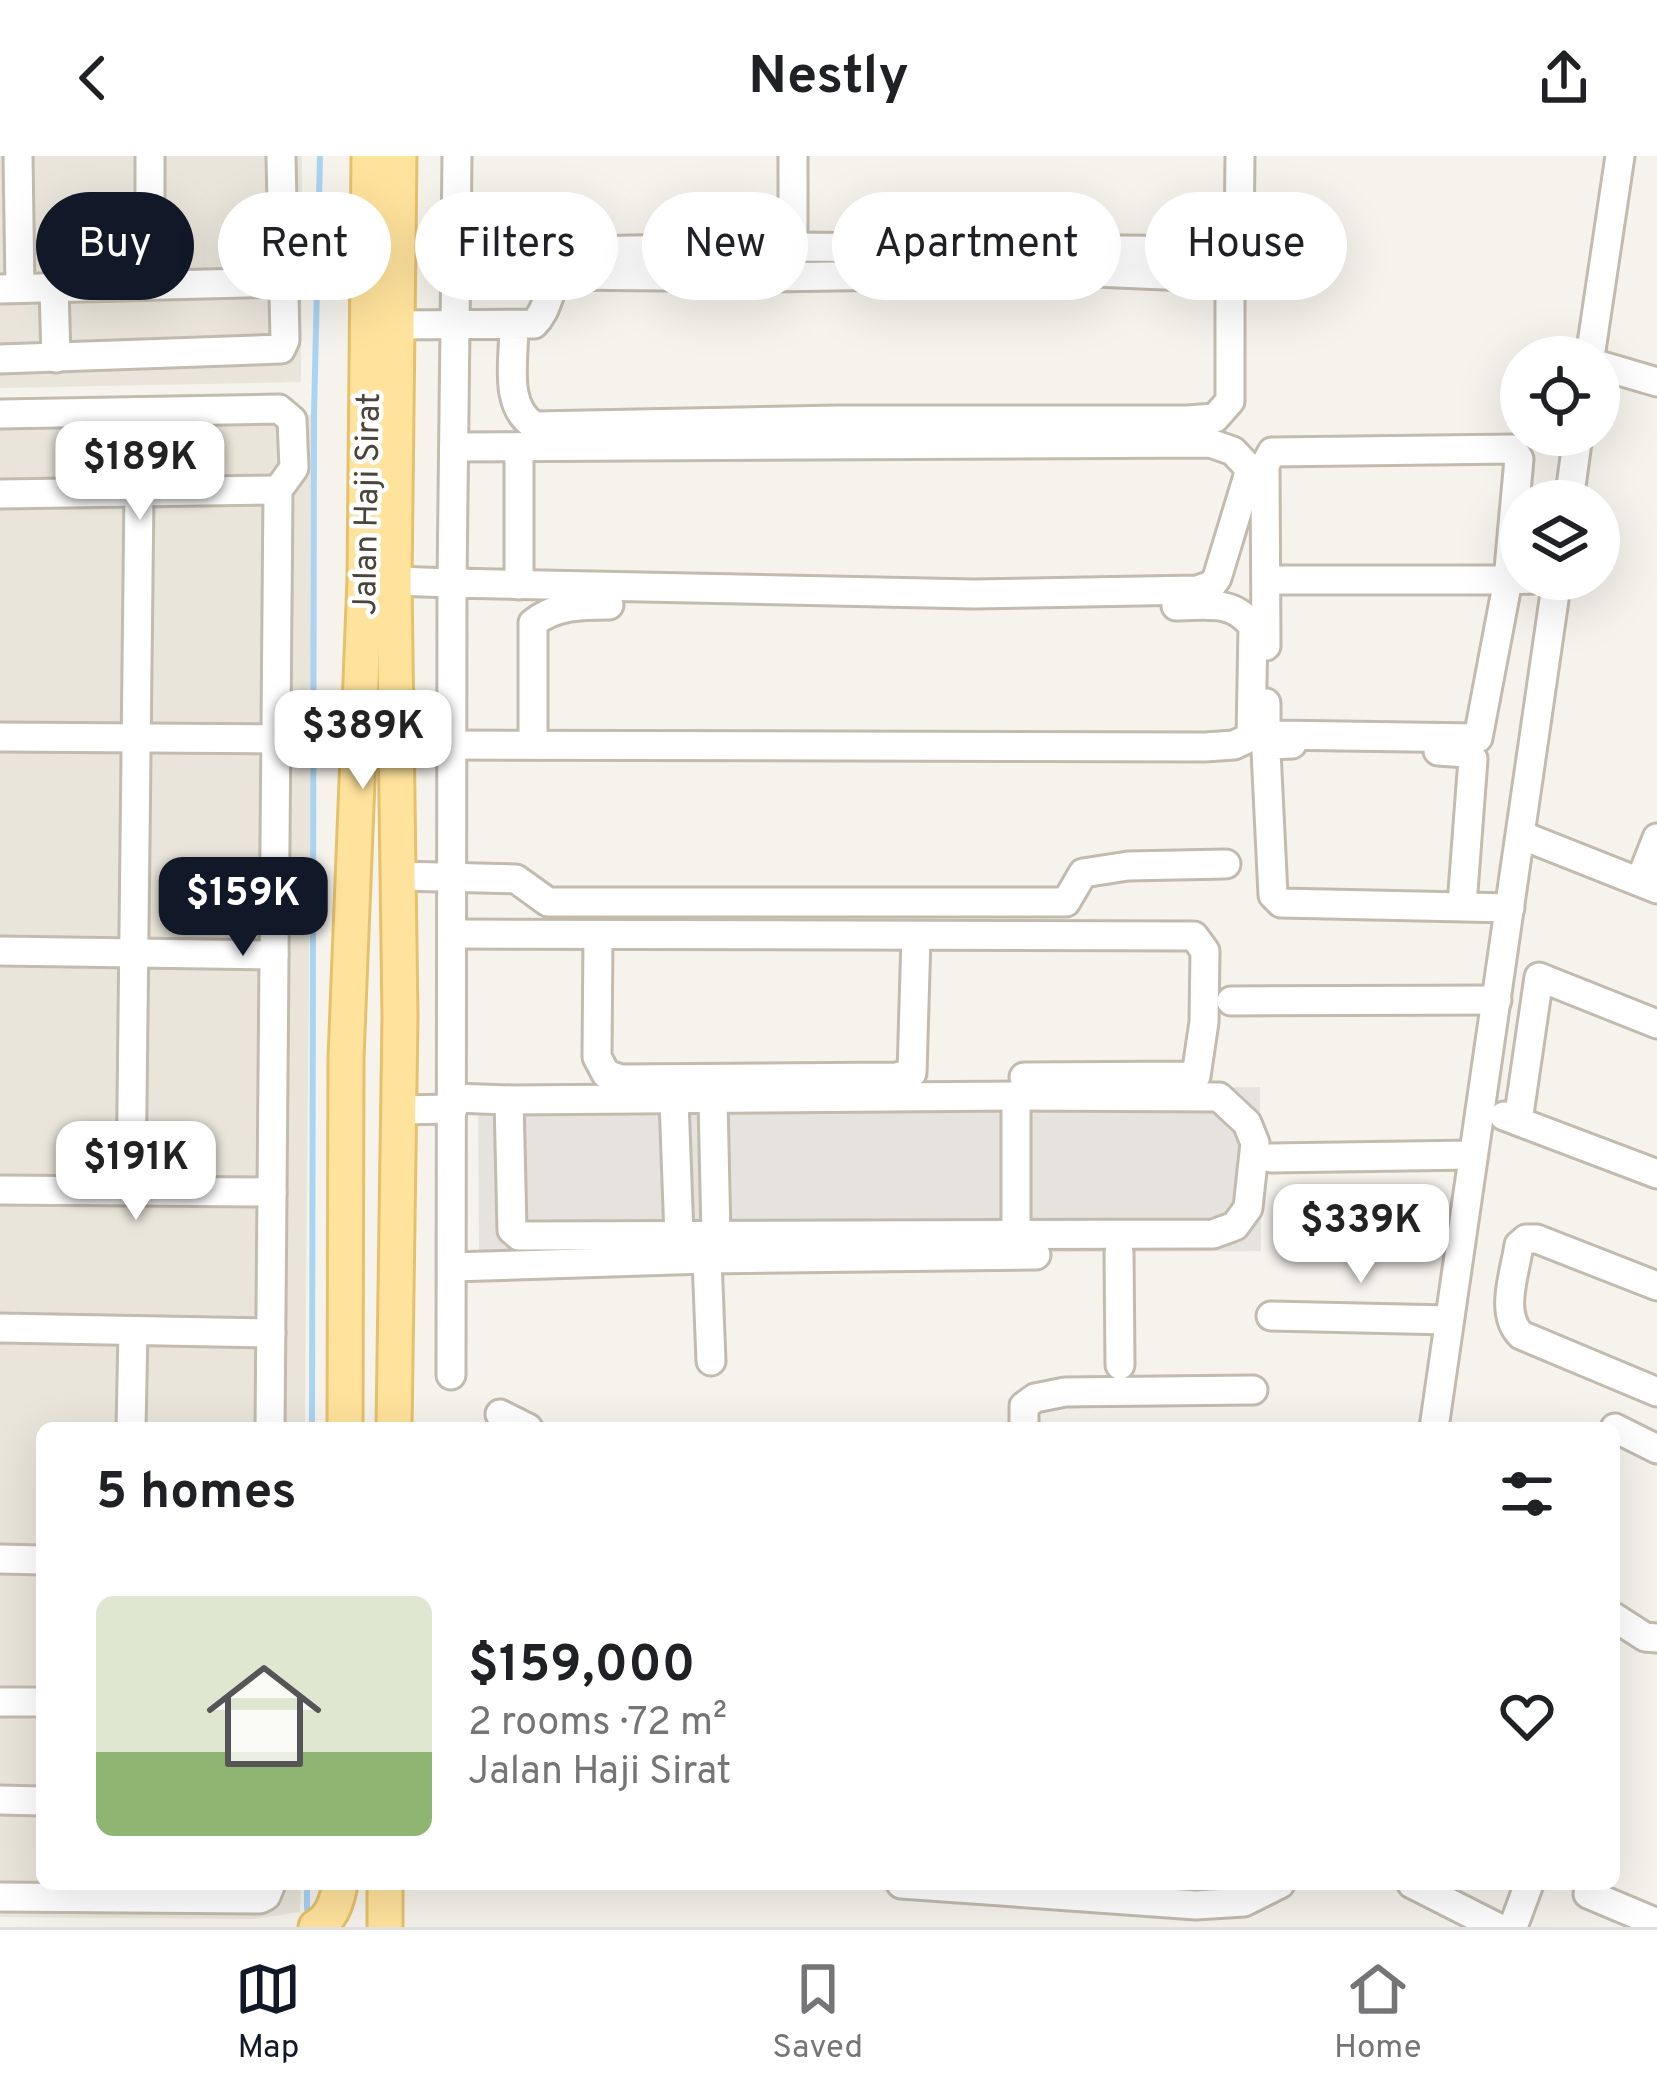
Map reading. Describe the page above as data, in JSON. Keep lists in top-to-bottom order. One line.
{"streets":{"main road":["Jalan Haji Sirat"]},"page":{"header":"Nestly","chip":["Buy","Rent","Filters","New","Apartment","House"],"price":["$189K","$389K","$159K","$191K","$339K"],"heading":"5 homes","list":[{"name":"$159,000","note":"2 rooms · 72 m² · Jalan Haji Sirat"}],"tabs":["Map","Saved","Home"]}}
